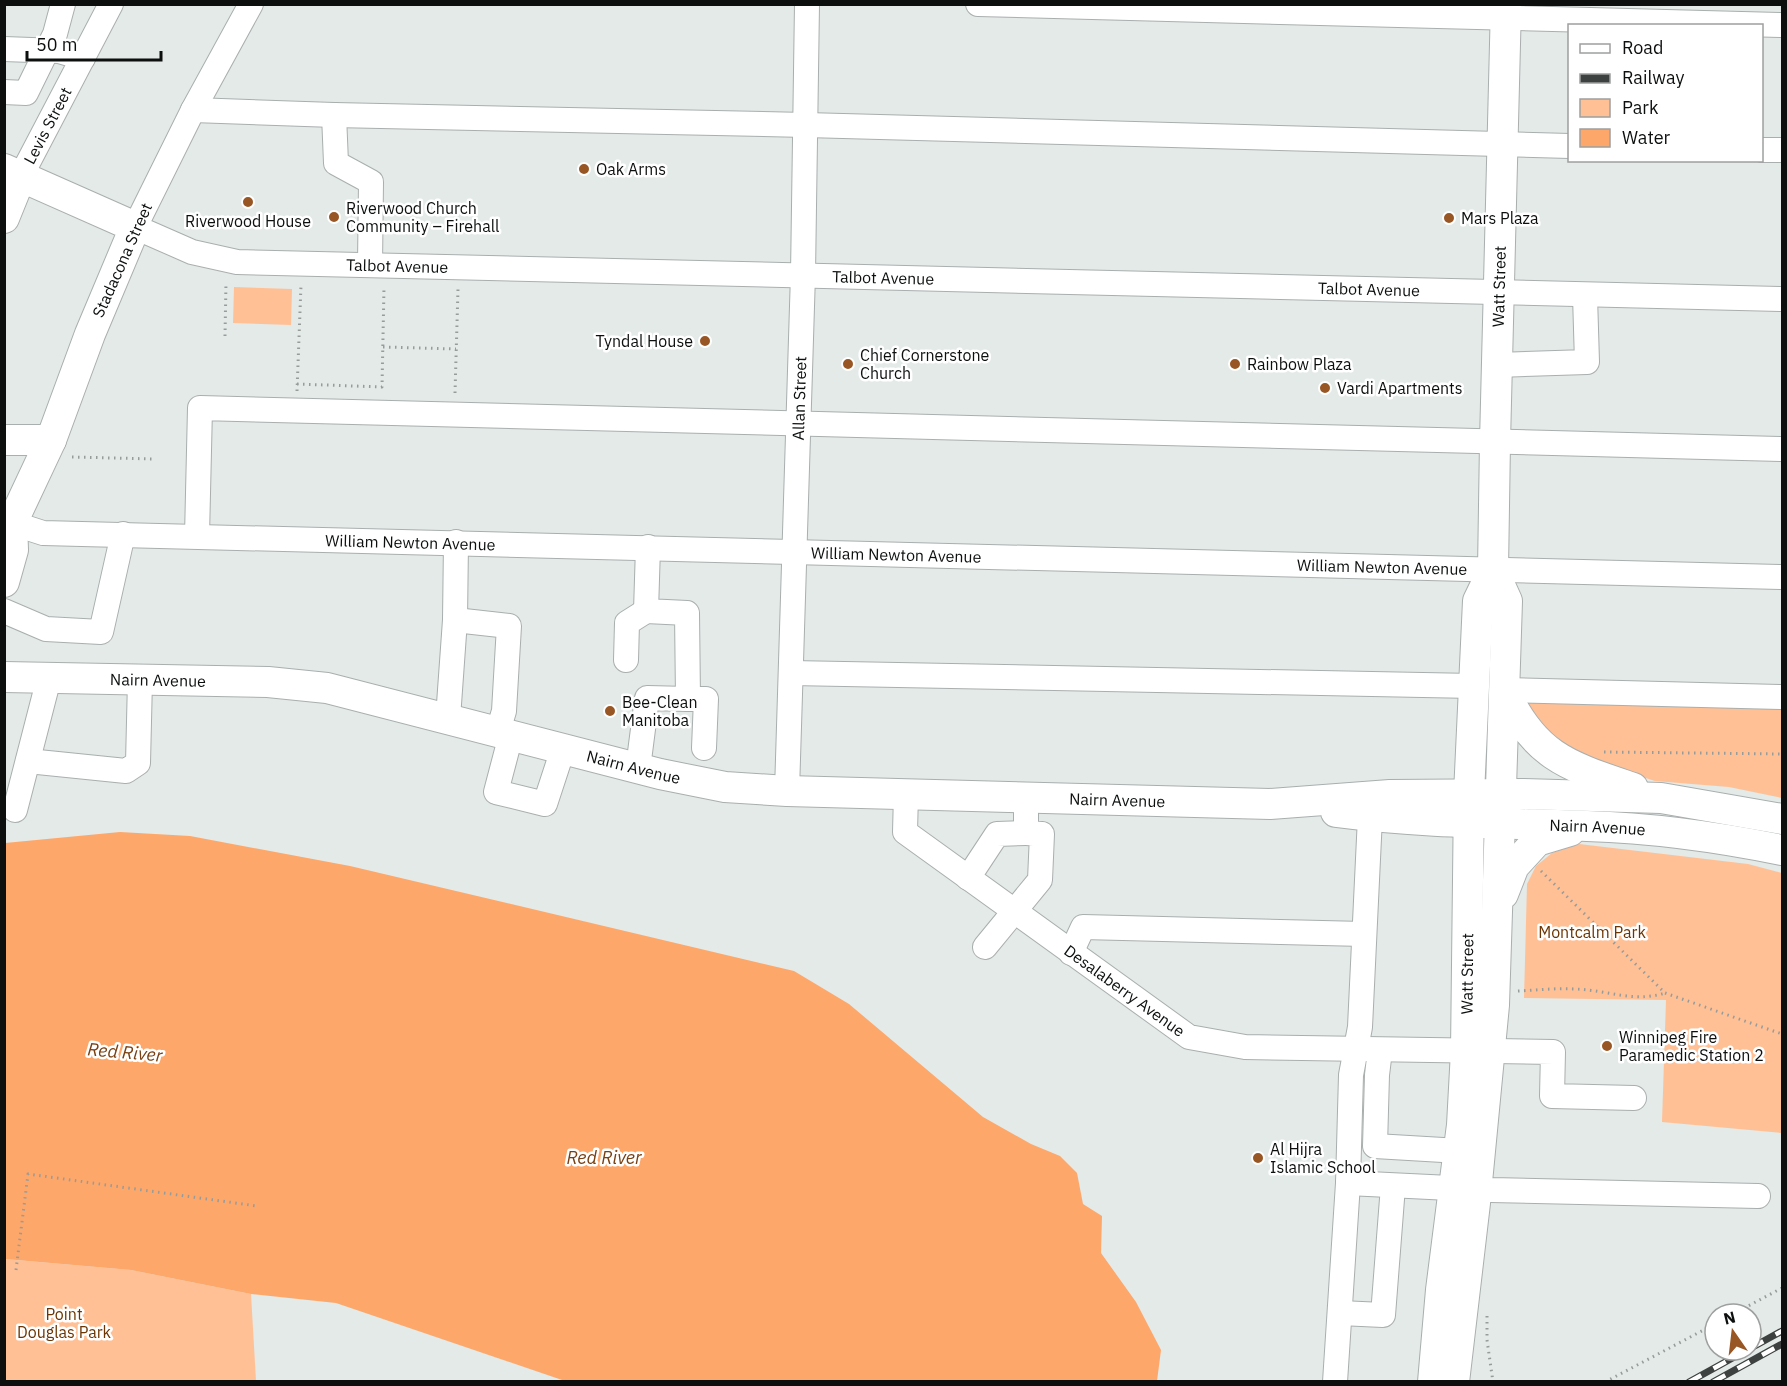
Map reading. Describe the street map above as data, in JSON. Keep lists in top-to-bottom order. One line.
{"streets":{"main road":["Levis Street","Stadacona Street","Talbot Avenue","Watt Street","Nairn Avenue"],"street":["Allan Street","William Newton Avenue","Desalaberry Avenue"]},"crossings":[["Levis Street","Talbot Avenue"],["Stadacona Street","Talbot Avenue"],["Stadacona Street","William Newton Avenue"],["Talbot Avenue","Watt Street"],["Talbot Avenue","Allan Street"],["Watt Street","William Newton Avenue"],["Watt Street","Nairn Avenue"],["Watt Street","Desalaberry Avenue"],["Allan Street","William Newton Avenue"],["Allan Street","Nairn Avenue"],["Nairn Avenue","Desalaberry Avenue"]],"water":["Red River"],"parks":["Montcalm Park","Point Douglas Park"],"places":["Oak Arms","Riverwood House","Riverwood Church Community – Firehall","Mars Plaza","Tyndal House","Chief Cornerstone Church","Rainbow Plaza","Vardi Apartments","Bee-Clean Manitoba","Winnipeg Fire Paramedic Station 2","Al Hijra Islamic School"],"legend":["Road","Railway","Park","Water"],"scale_bar":"50 m","north":"top"}
